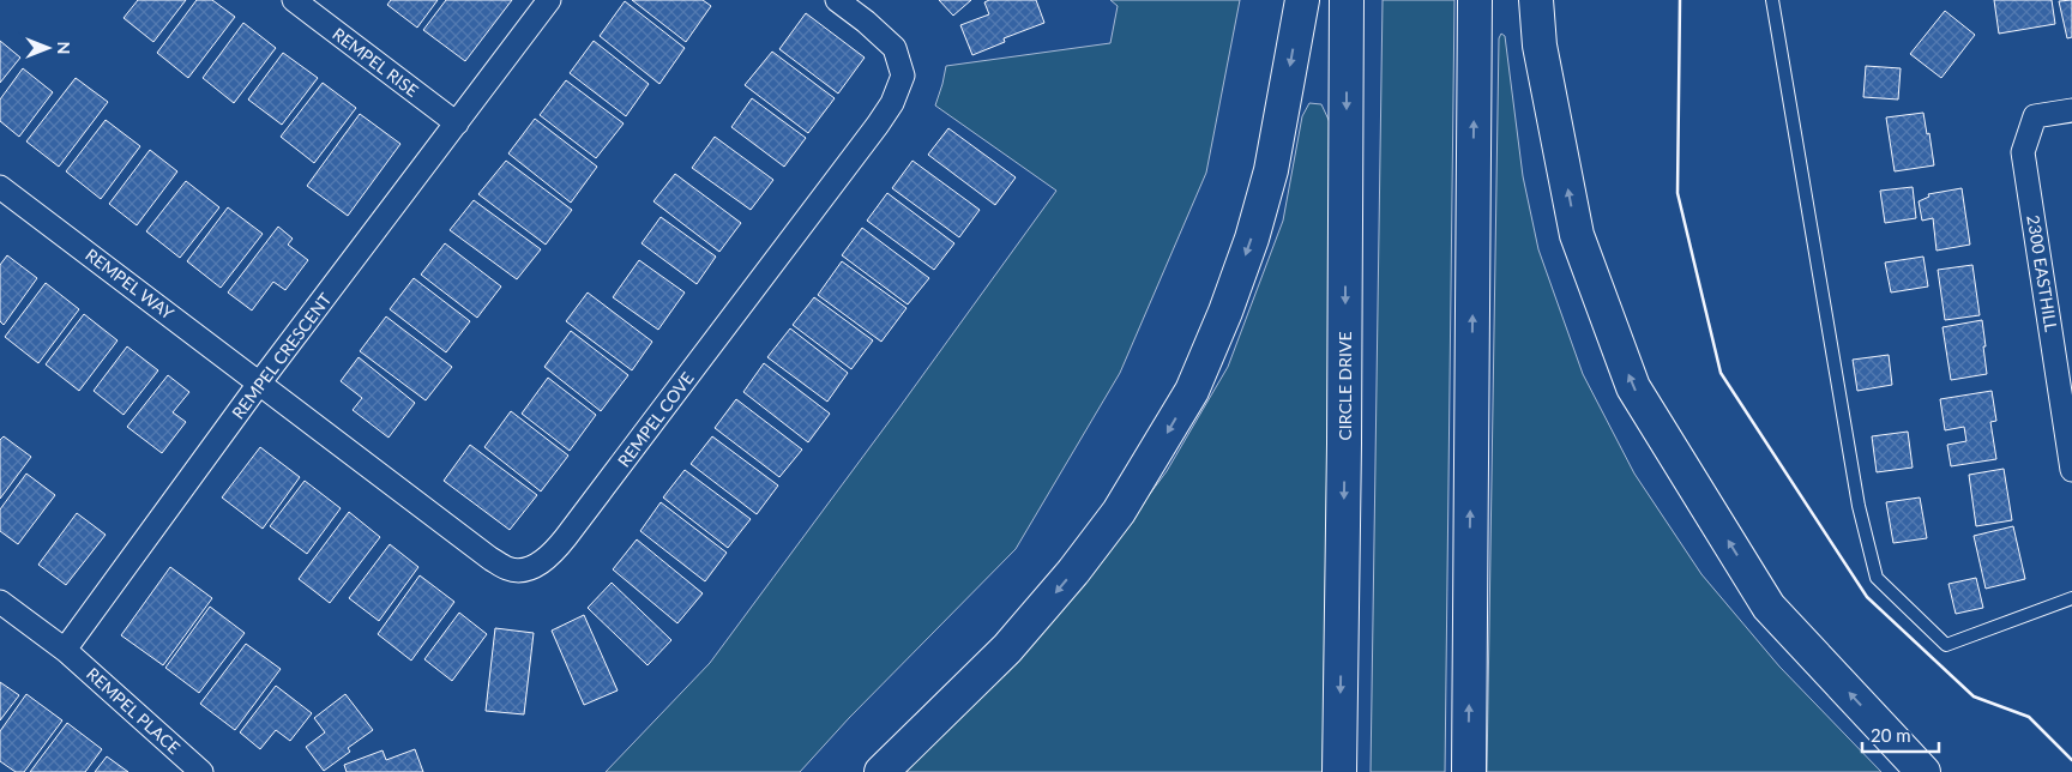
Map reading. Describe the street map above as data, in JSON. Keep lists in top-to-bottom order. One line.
{"streets":{"highway":["CIRCLE DRIVE"],"street":["REMPEL RISE","2300 EASTHILL","REMPEL WAY","REMPEL CRESCENT","REMPEL COVE","REMPEL PLACE"]},"crossings":[["REMPEL RISE","REMPEL CRESCENT"],["REMPEL WAY","REMPEL CRESCENT"],["REMPEL WAY","REMPEL COVE"],["REMPEL CRESCENT","REMPEL COVE"],["REMPEL CRESCENT","REMPEL PLACE"]],"scale_bar":"20 m","north":"right"}
